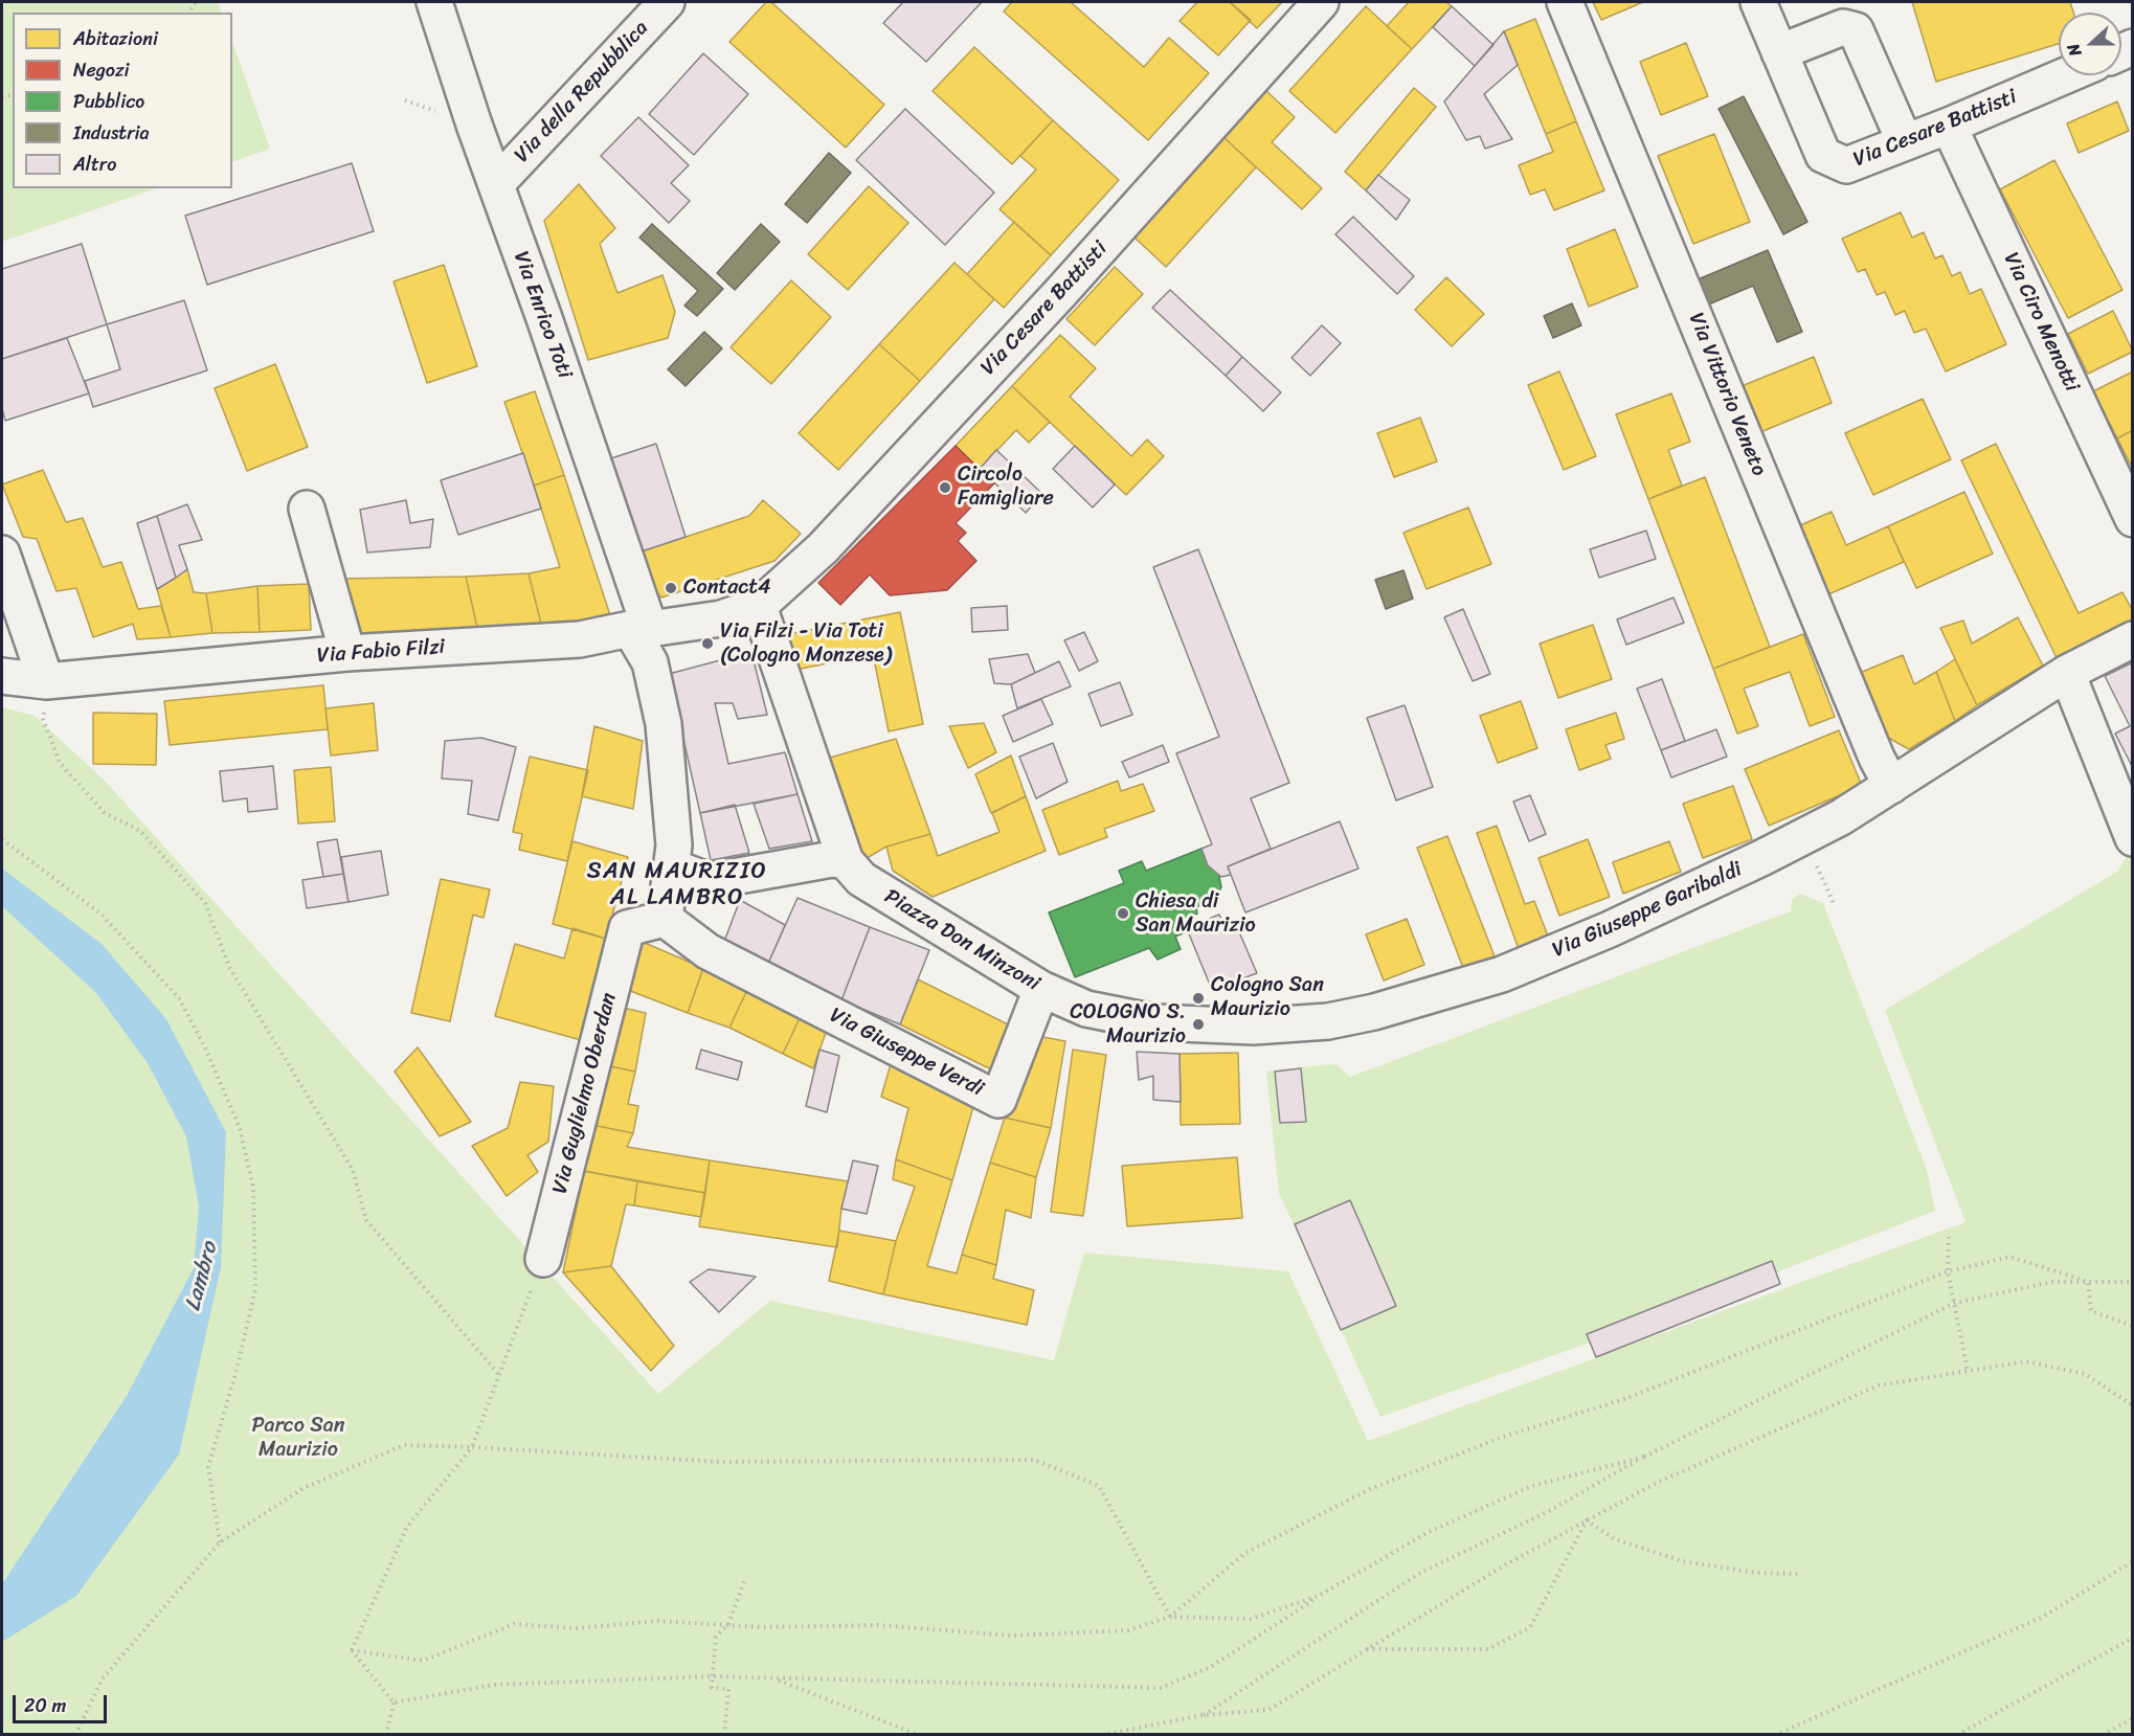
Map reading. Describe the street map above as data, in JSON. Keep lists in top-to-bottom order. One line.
{"streets":{"street":["Via della Repubblica","Via Cesare Battisti","Via Enrico Toti","Via Ciro Menotti","Via Vittorio Veneto","Via Fabio Filzi","Via Giuseppe Garibaldi","Piazza Don Minzoni","Via Giuseppe Verdi","Via Guglielmo Oberdan"]},"crossings":[["Via della Repubblica","Via Enrico Toti"],["Via Cesare Battisti","Via Ciro Menotti"],["Via Cesare Battisti","Via Fabio Filzi"],["Via Enrico Toti","Via Fabio Filzi"],["Via Enrico Toti","Via Giuseppe Verdi"],["Via Enrico Toti","Via Guglielmo Oberdan"],["Via Vittorio Veneto","Via Giuseppe Garibaldi"],["Via Giuseppe Garibaldi","Piazza Don Minzoni"],["Piazza Don Minzoni","Via Giuseppe Verdi"],["Via Giuseppe Verdi","Via Guglielmo Oberdan"]],"districts":["SAN MAURIZIO AL LAMBRO"],"water":["Lambro"],"parks":["Parco San Maurizio"],"places":["Circolo Famigliare","Contact4","Via Filzi - Via Toti (Cologno Monzese)","Chiesa di San Maurizio","Cologno San Maurizio","COLOGNO S. Maurizio"],"legend":["Abitazioni","Negozi","Pubblico","Industria","Altro"],"scale_bar":"20 m","north":"left"}
